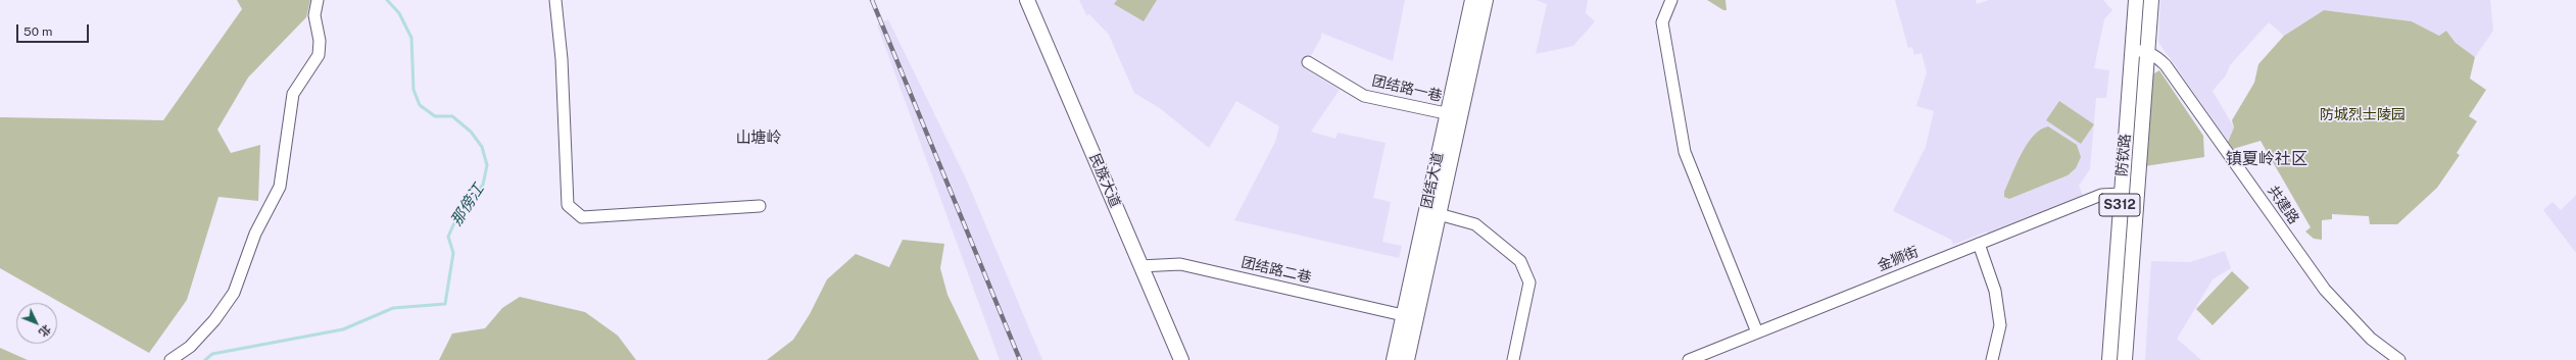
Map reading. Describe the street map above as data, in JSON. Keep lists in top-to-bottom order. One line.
{"streets":{"main road":["防钦路","民族大道","团结大道","S312"],"street":["团结路一巷","共建路","金狮街","团结路二巷"]},"crossings":[["团结路一巷","团结大道"],["防钦路","共建路"],["防钦路","金狮街"],["民族大道","团结路二巷"],["团结大道","团结路二巷"]],"districts":["山塘岭","镇夏岭社区"],"water":["那傍江"],"parks":["防城烈士陵园"],"scale_bar":"50 m","north":"bottom right"}
